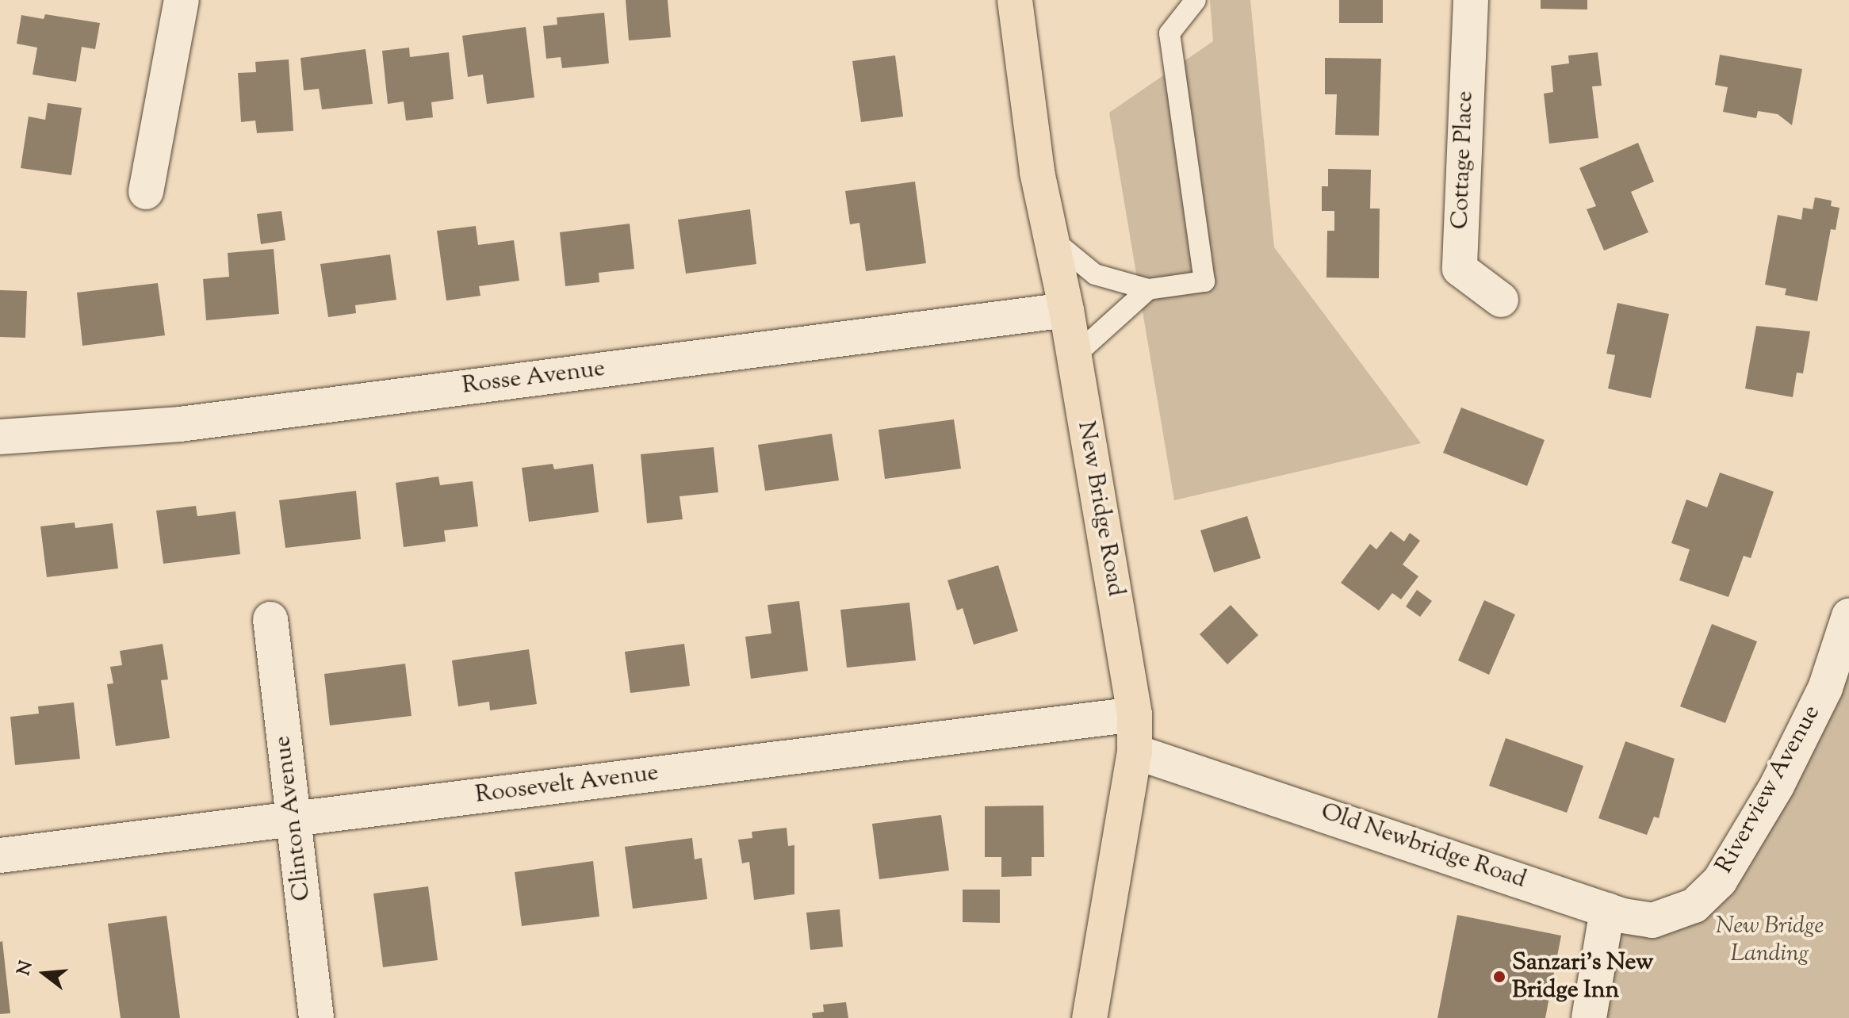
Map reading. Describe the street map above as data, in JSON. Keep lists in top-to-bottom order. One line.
{"streets":{"main road":["New Bridge Road"],"street":["Cottage Place","Rosse Avenue","Roosevelt Avenue","Riverview Avenue","Clinton Avenue","Old Newbridge Road"]},"crossings":[["Rosse Avenue","New Bridge Road"],["New Bridge Road","Roosevelt Avenue"],["New Bridge Road","Old Newbridge Road"],["Roosevelt Avenue","Clinton Avenue"],["Riverview Avenue","Old Newbridge Road"]],"parks":["New Bridge Landing"],"places":["Sanzari's New Bridge Inn"],"north":"left"}
